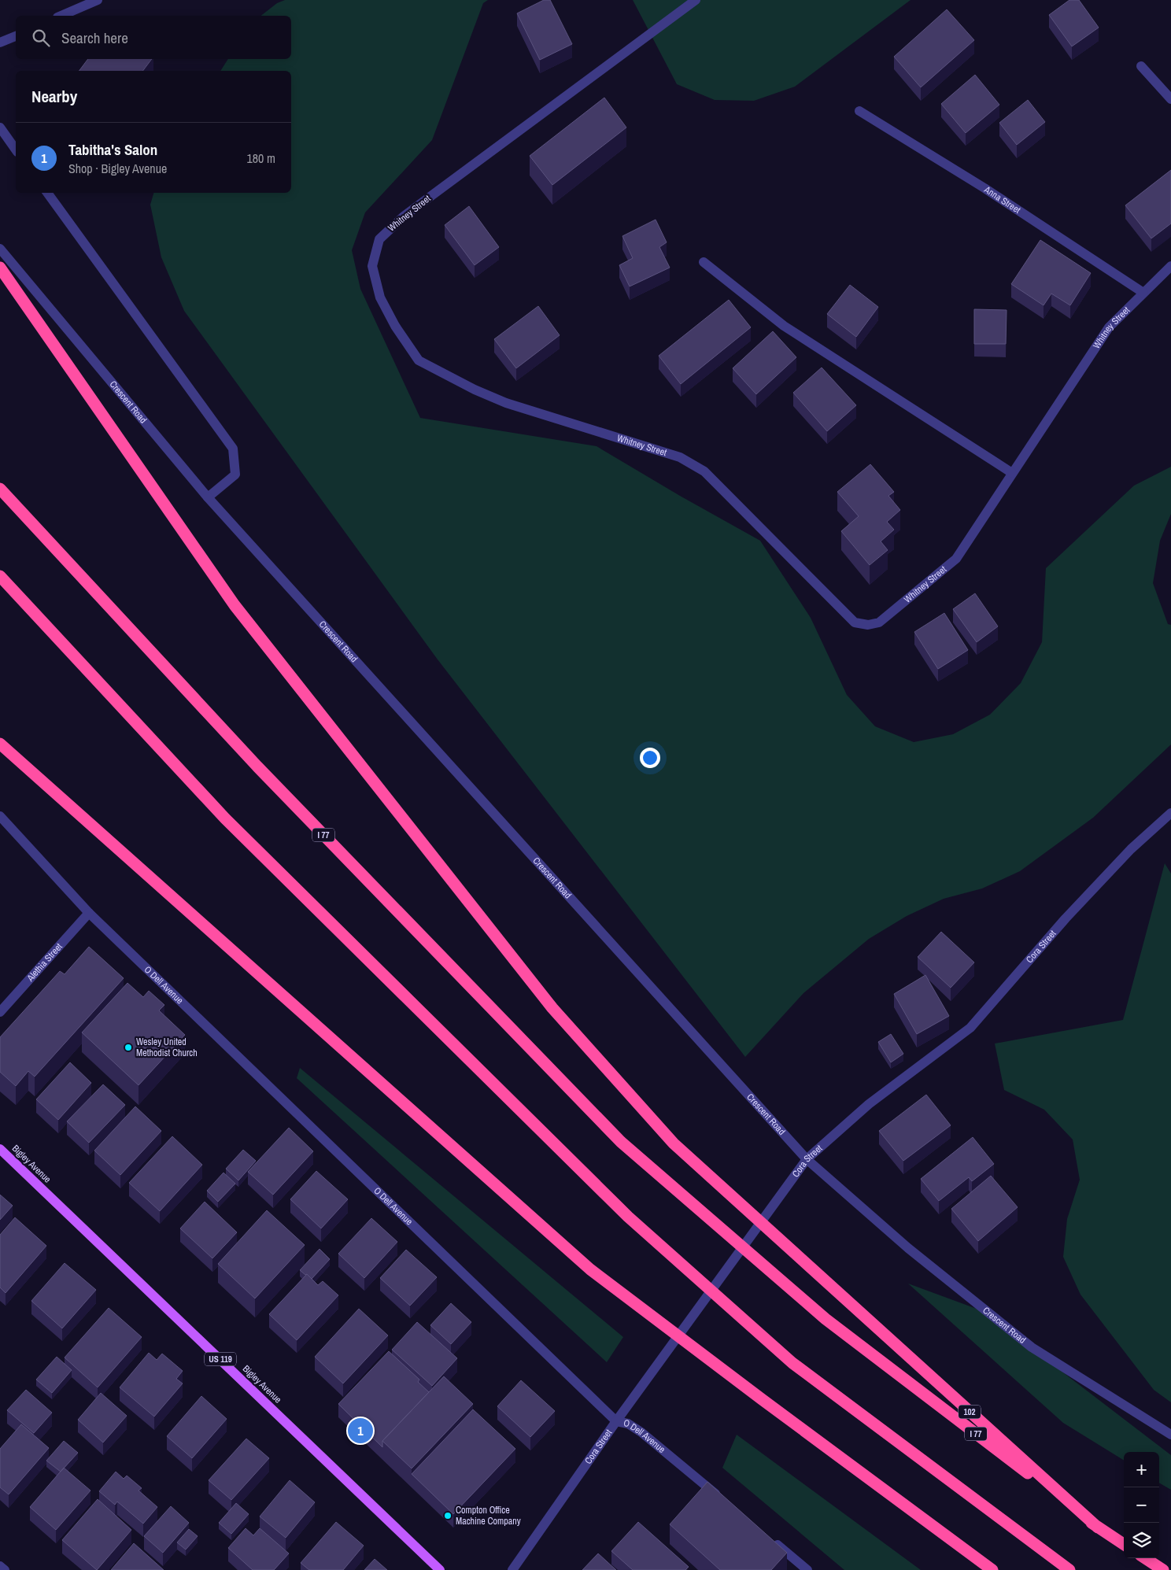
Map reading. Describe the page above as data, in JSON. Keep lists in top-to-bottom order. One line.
{"streets":{"highway":["I 77","102"],"main road":["Bigley Avenue","US 119"],"street":["Anna Street","Whitney Street","Crescent Road","Cora Street","Alethia Street","O Dell Avenue"]},"crossings":[["Anna Street","Whitney Street"],["Crescent Road","Cora Street"],["I 77","102"],["Cora Street","O Dell Avenue"],["Alethia Street","O Dell Avenue"]],"places":["Wesley United Methodist Church","Compton Office Machine Company"],"page":{"search":"Search here","heading":"Nearby","list":[{"mark":"1","name":"Tabitha's Salon","note":"Shop · Bigley Avenue","value":"180 m"}],"pins":"1","map_buttons":["+","−"]}}
